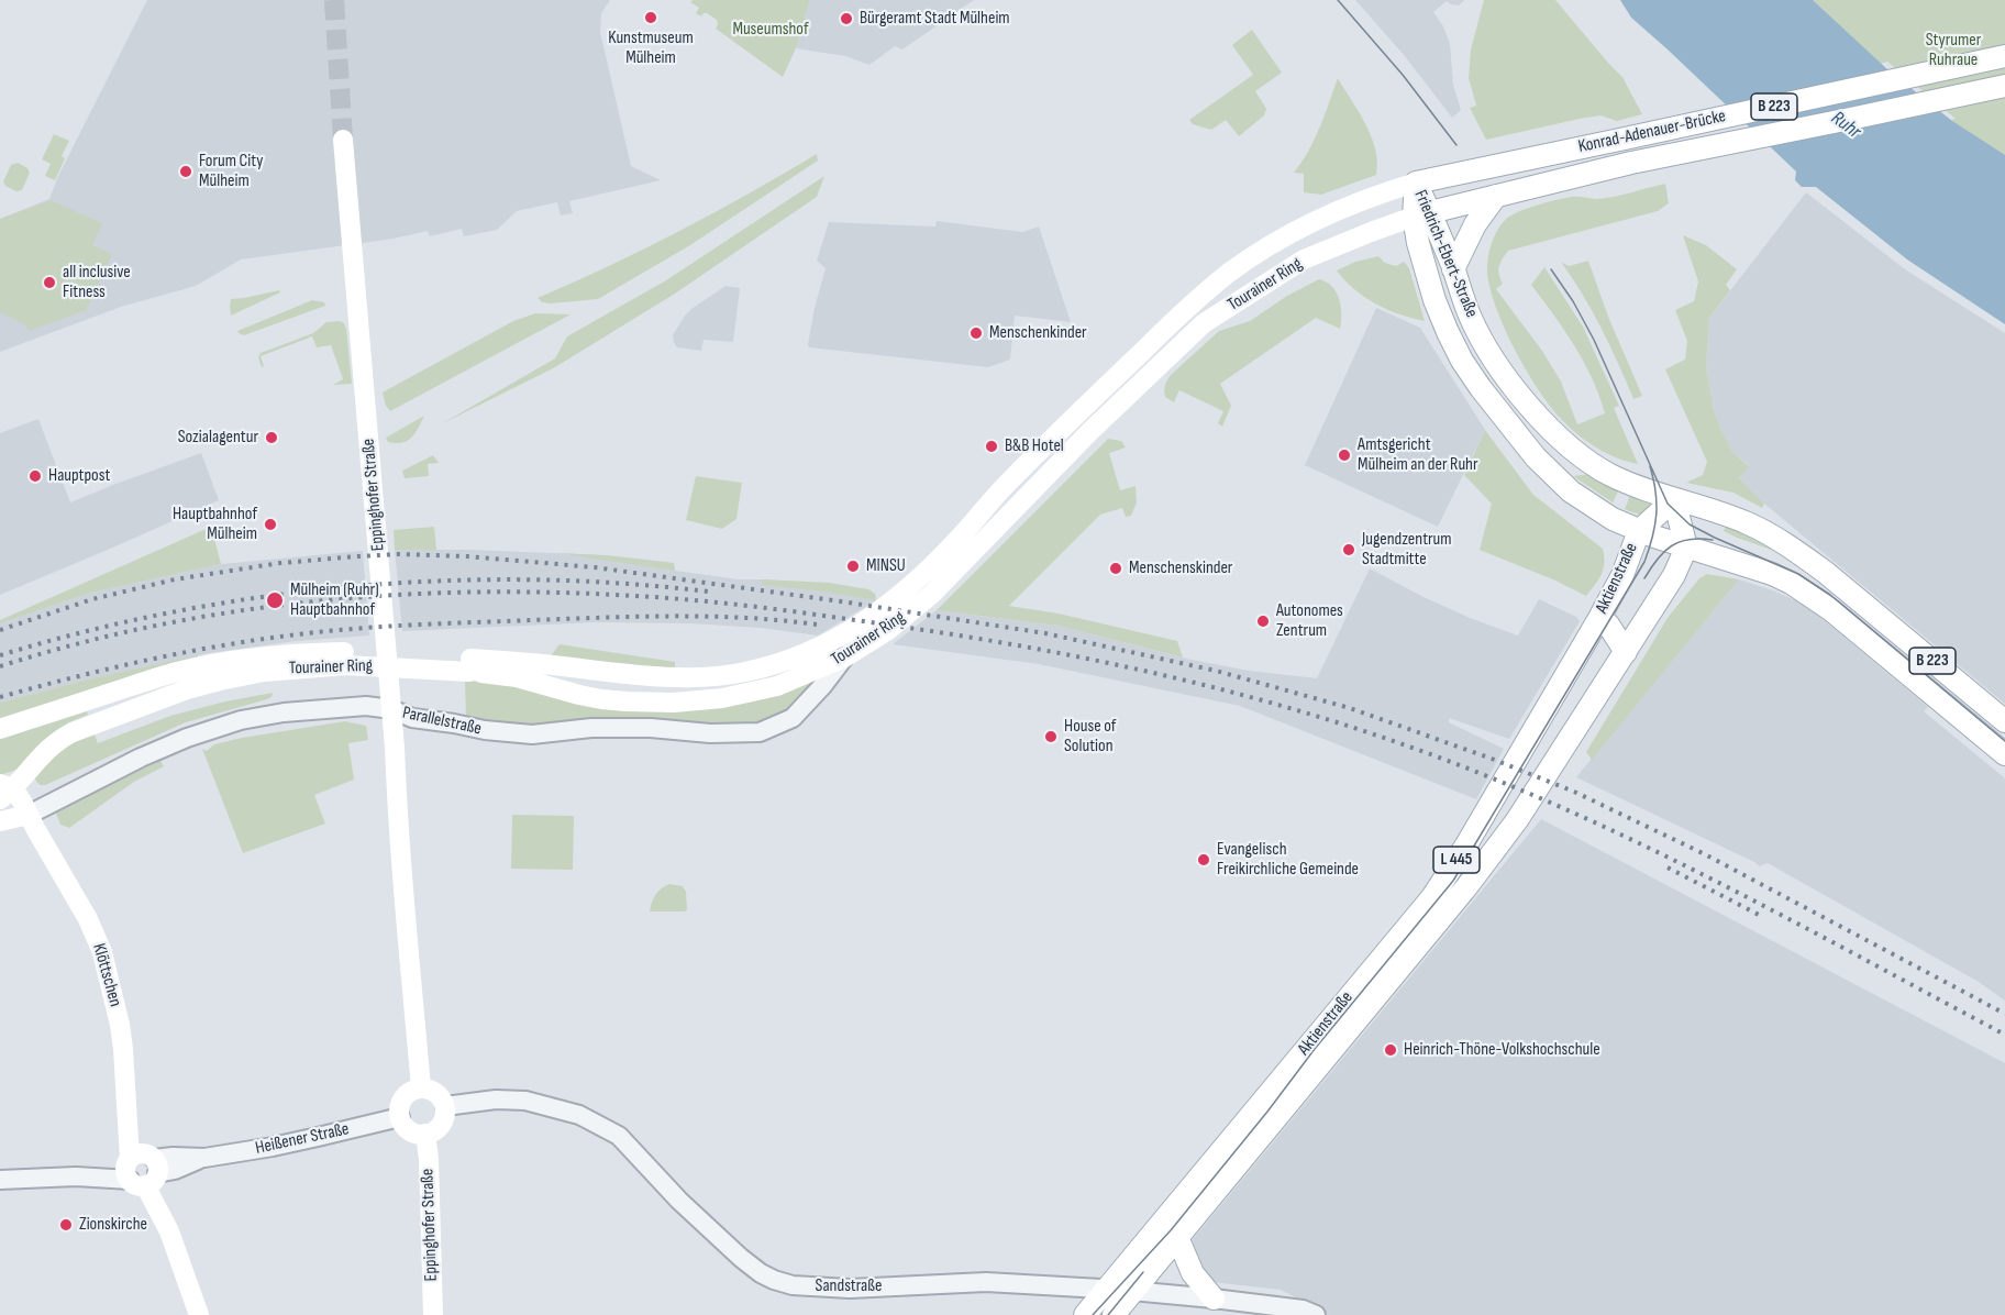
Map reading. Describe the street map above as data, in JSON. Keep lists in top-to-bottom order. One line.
{"streets":{"main road":["B 223","Konrad-Adenauer-Brücke","Friedrich-Ebert-Straße","Tourainer Ring","Eppinghofer Straße","Aktienstraße","L 445","Klöttschen"],"street":["Parallelstraße","Heißener Straße","Sandstraße"]},"crossings":[["Konrad-Adenauer-Brücke","Friedrich-Ebert-Straße"],["Konrad-Adenauer-Brücke","Tourainer Ring"],["Friedrich-Ebert-Straße","Tourainer Ring"],["Friedrich-Ebert-Straße","Aktienstraße"],["Tourainer Ring","Parallelstraße"],["Tourainer Ring","Klöttschen"],["Eppinghofer Straße","Parallelstraße"],["Eppinghofer Straße","Heißener Straße"],["Eppinghofer Straße","Sandstraße"],["Aktienstraße","Sandstraße"],["Parallelstraße","Klöttschen"],["Klöttschen","Heißener Straße"],["Heißener Straße","Sandstraße"]],"water":["Ruhr"],"parks":["Museumshof","Styrumer Ruhraue"],"places":["Kunstmuseum Mülheim","Bürgeramt Stadt Mülheim","Forum City Mülheim","all inclusive Fitness","Menschenkinder","Sozialagentur","B&B Hotel","Amtsgericht Mülheim an der Ruhr","Hauptpost","Hauptbahnhof Mülheim","Jugendzentrum Stadtmitte","MINSU","Menschenskinder","Mülheim (Ruhr) Hauptbahnhof","Autonomes Zentrum","House of Solution","Evangelisch Freikirchliche Gemeinde","Heinrich-Thöne-Volkshochschule","Zionskirche"]}
